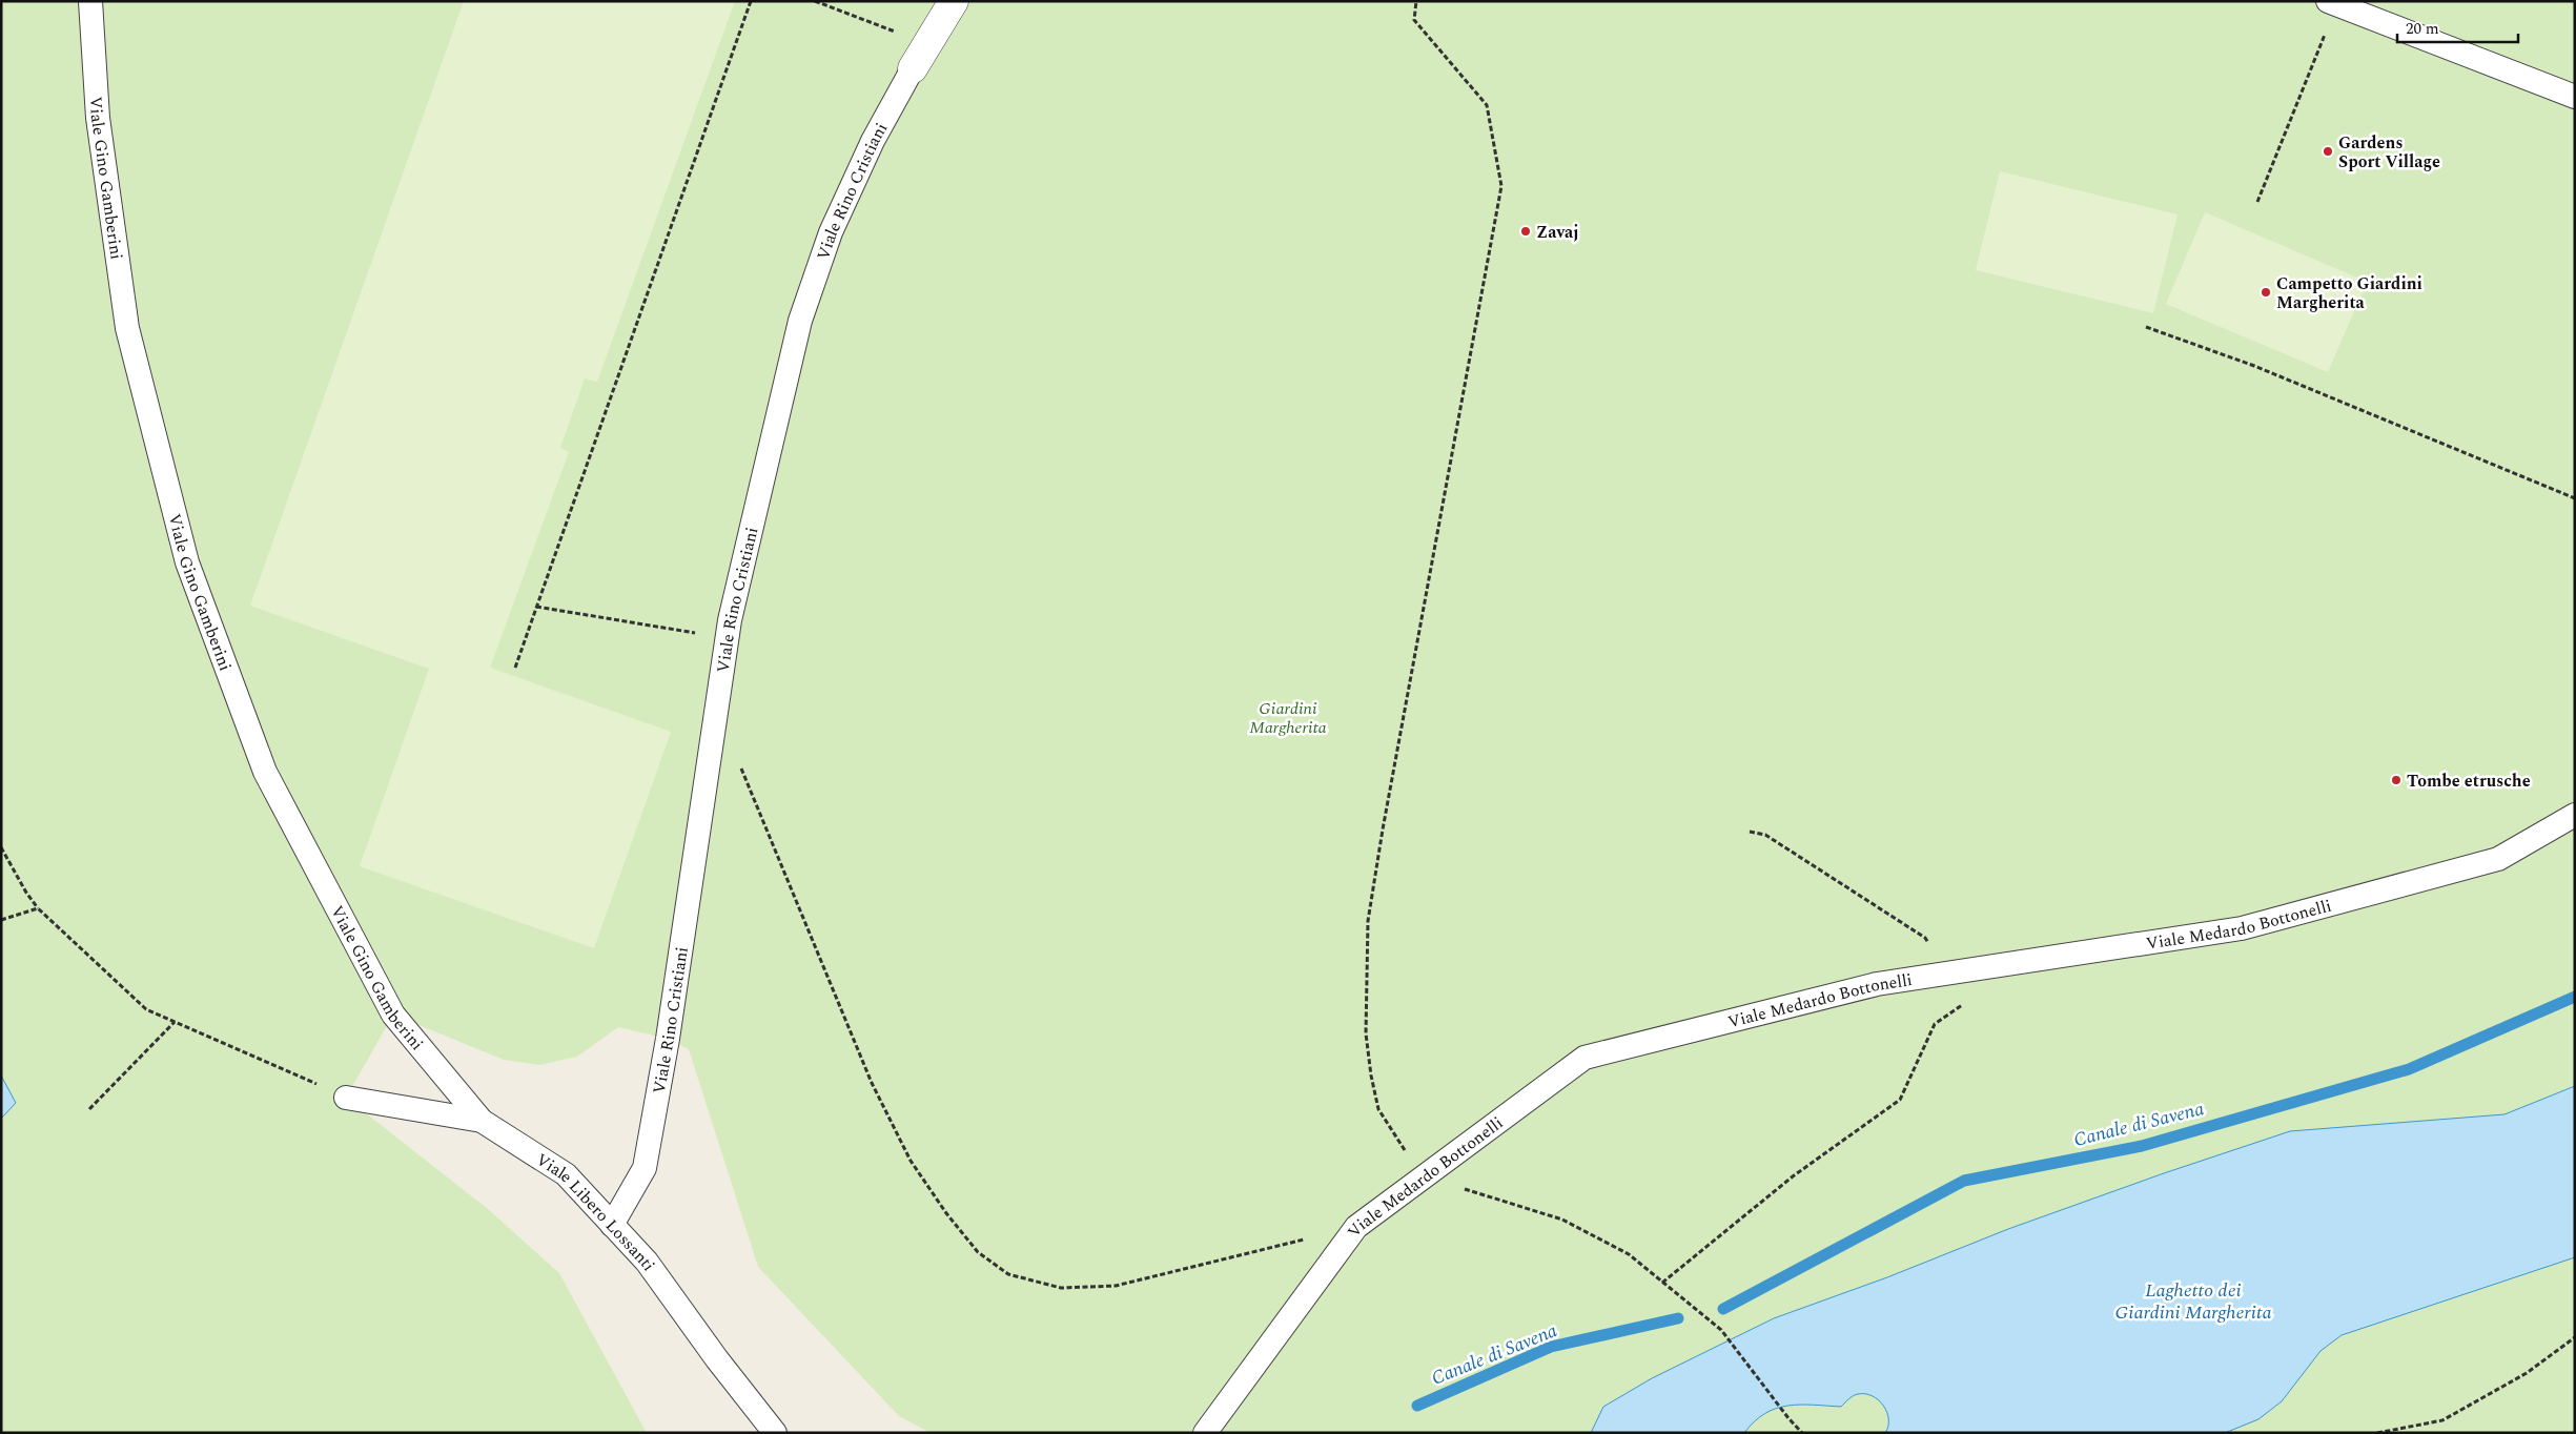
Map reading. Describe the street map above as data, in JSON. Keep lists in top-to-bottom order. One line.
{"streets":{"street":["Viale Gino Gamberini","Viale Rino Cristiani","Viale Medardo Bottonelli","Viale Libero Lossanti"]},"crossings":[["Viale Gino Gamberini","Viale Libero Lossanti"],["Viale Rino Cristiani","Viale Libero Lossanti"]],"water":["Canale di Savena","Laghetto dei Giardini Margherita"],"parks":["Giardini Margherita"],"places":["Gardens Sport Village","Zavaj","Campetto Giardini Margherita","Tombe etrusche"],"scale_bar":"20 m"}
